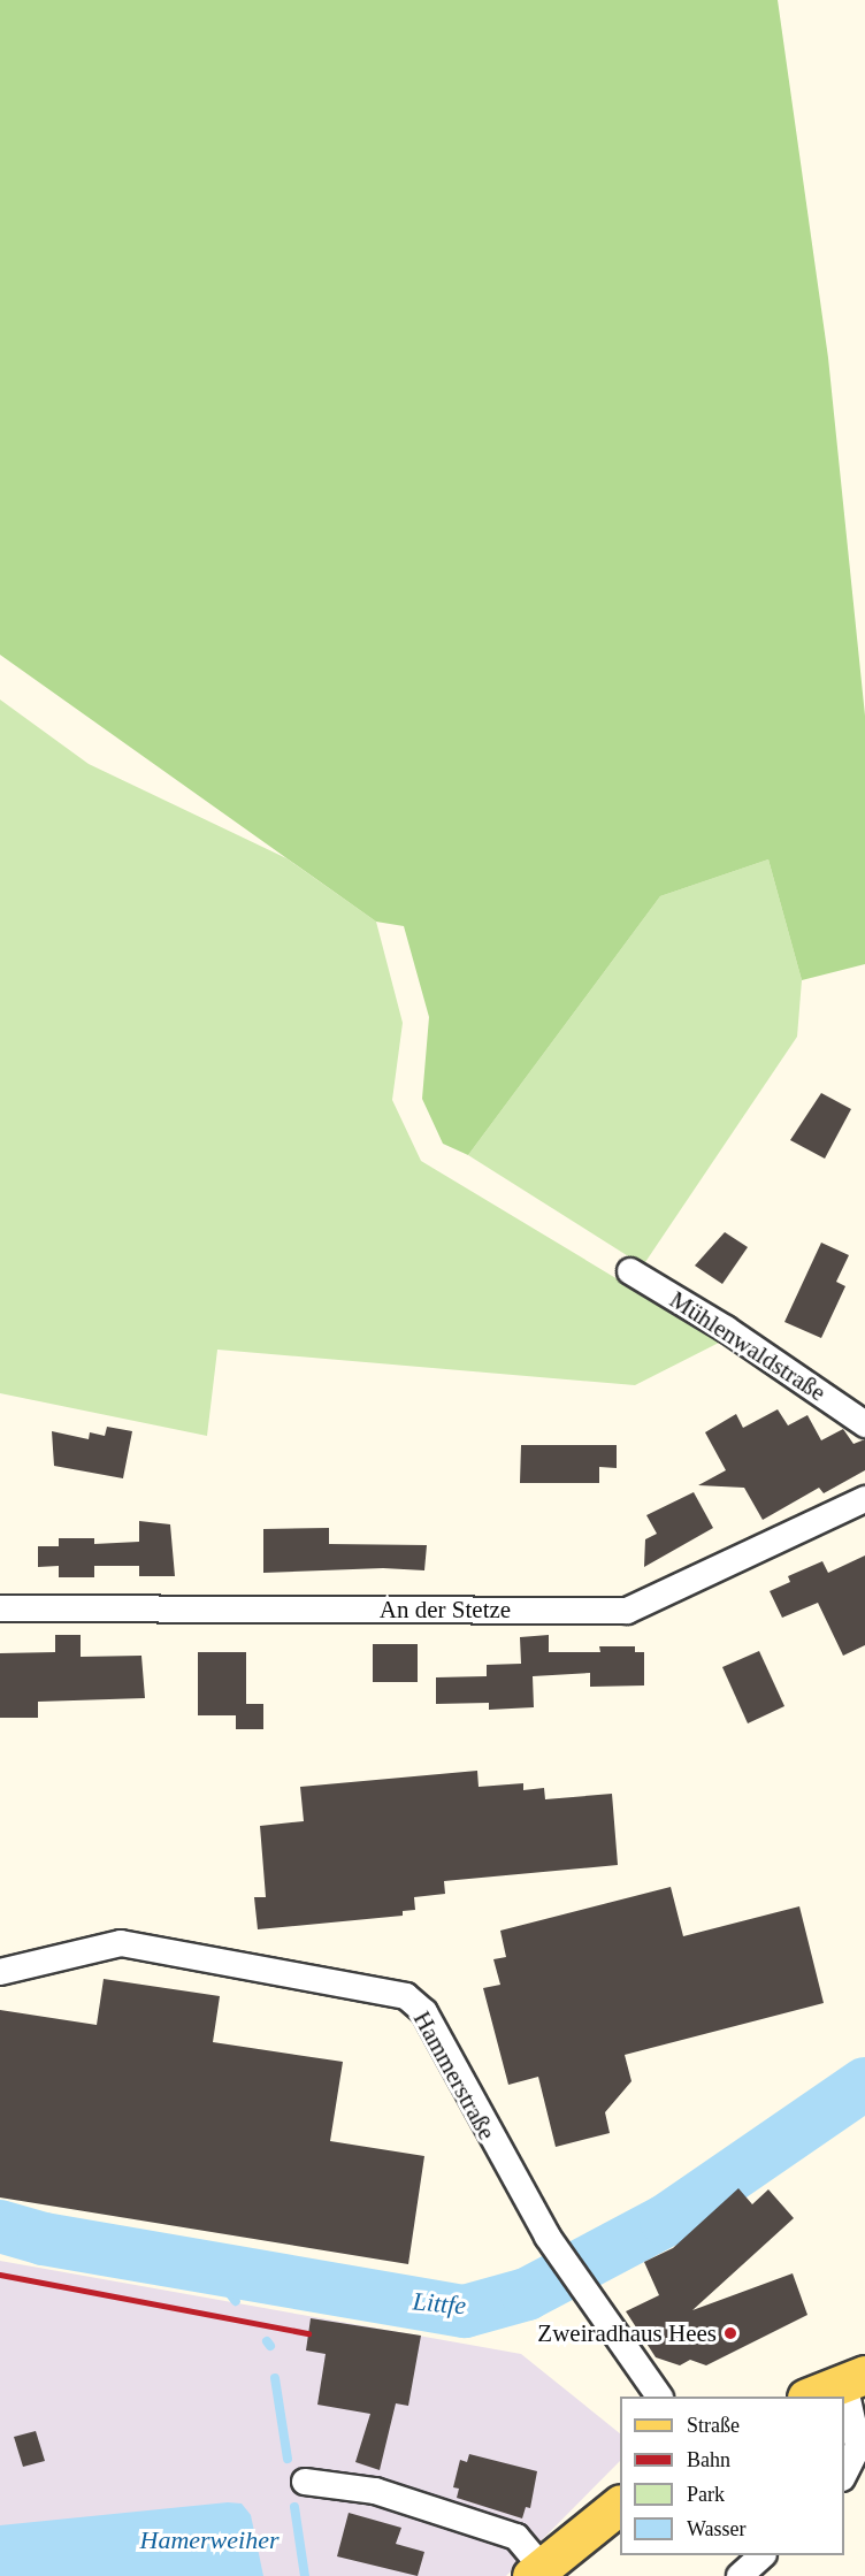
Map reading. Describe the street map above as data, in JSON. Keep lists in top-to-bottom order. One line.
{"streets":{"street":["Mühlenwaldstraße","An der Stetze","Hammerstraße"]},"water":["Littfe","Hamerweiher"],"places":["Zweiradhaus Hees"],"legend":["Straße","Bahn","Park","Wasser"]}
